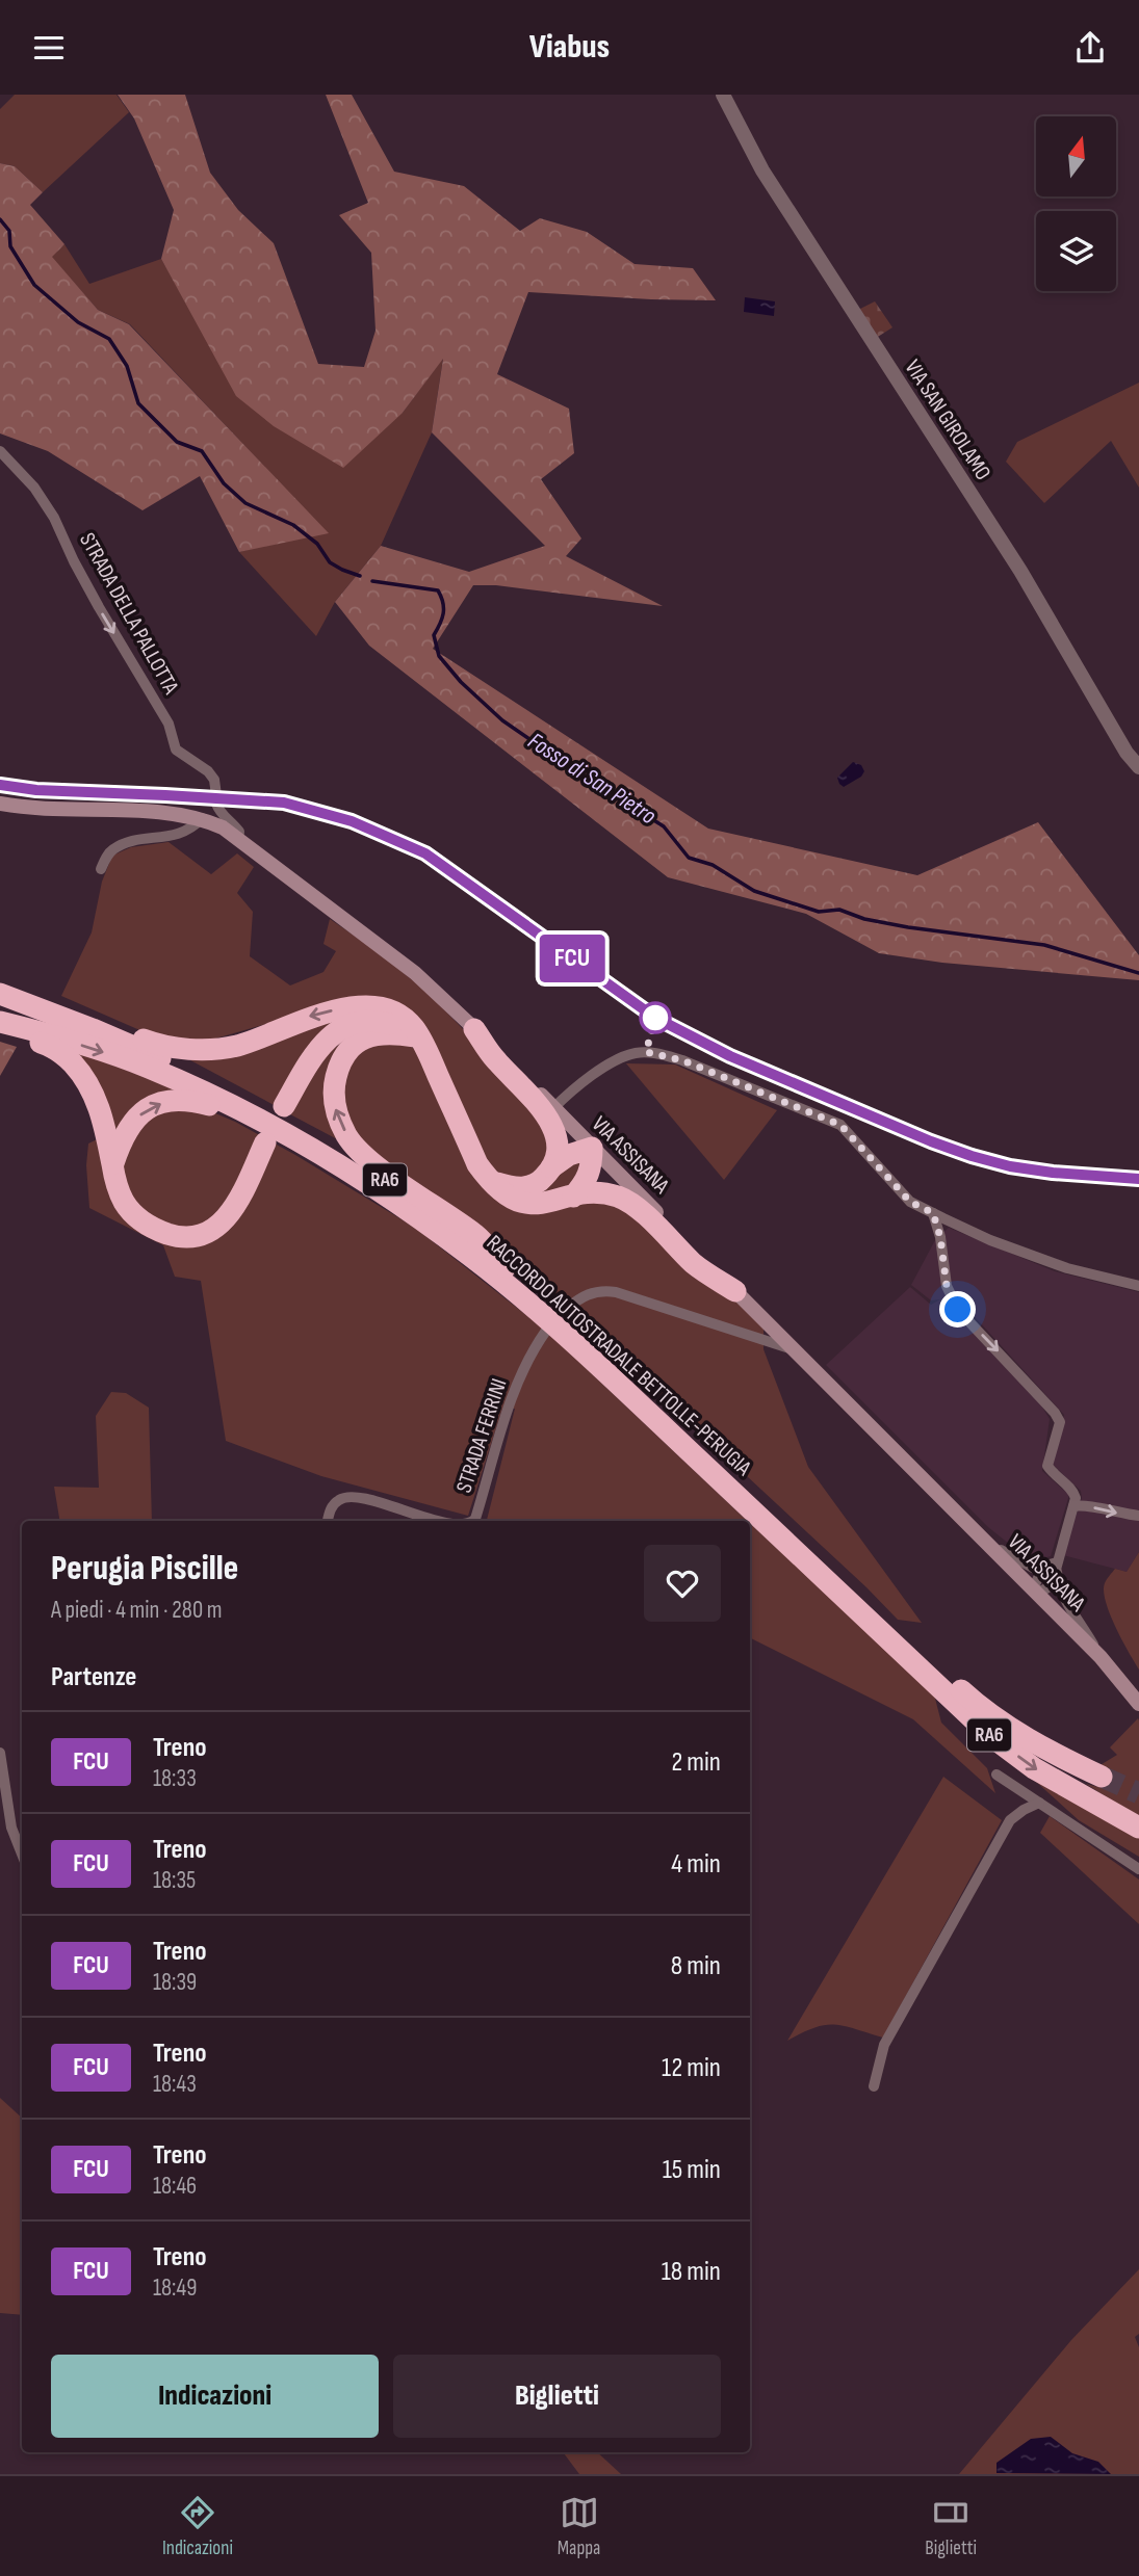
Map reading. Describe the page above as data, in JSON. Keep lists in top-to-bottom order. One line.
{"streets":{"highway":["RA6","RACCORDO AUTOSTRADALE BETTOLLE-PERUGIA"],"main road":["VIA ASSISANA"],"street":["VIA SAN GIROLAMO","STRADA DELLA PALLOTTA","STRADA FERRINI"]},"crossings":[["STRADA DELLA PALLOTTA","VIA ASSISANA"],["RA6","RACCORDO AUTOSTRADALE BETTOLLE-PERUGIA"]],"one_way":["STRADA DELLA PALLOTTA"],"water":["Fosso di San Pietro"],"north":"top","page":{"header":"Viabus","on_map":"FCU","heading":[["Perugia Piscille","A piedi · 4 min · 280 m"],"Partenze"],"list":[{"mark":"FCU","name":"Treno","note":"18:33","value":"2 min"},{"mark":"FCU","name":"Treno","note":"18:35","value":"4 min"},{"mark":"FCU","name":"Treno","note":"18:39","value":"8 min"},{"mark":"FCU","name":"Treno","note":"18:43","value":"12 min"},{"mark":"FCU","name":"Treno","note":"18:46","value":"15 min"},{"mark":"FCU","name":"Treno","note":"18:49","value":"18 min"}],"buttons":["Indicazioni","Biglietti"],"tabs":["Indicazioni","Mappa","Biglietti"]}}
